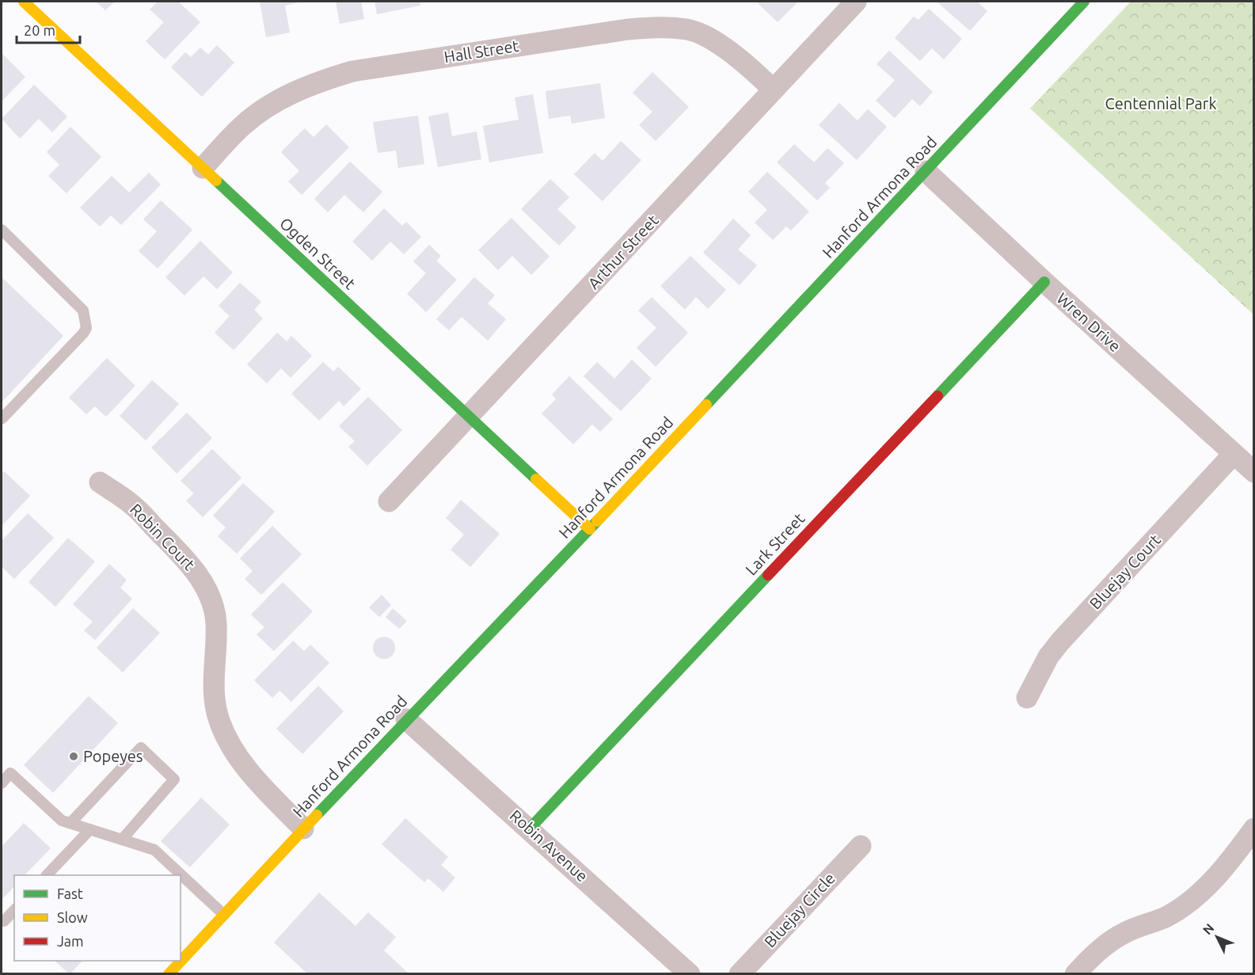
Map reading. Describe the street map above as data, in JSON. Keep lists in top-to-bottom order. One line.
{"streets":{"street":["Hall Street","Hanford Armona Road","Arthur Street","Ogden Street","Wren Drive","Robin Court","Lark Street","Bluejay Court","Robin Avenue","Bluejay Circle"]},"crossings":[["Hall Street","Arthur Street"],["Hall Street","Ogden Street"],["Hanford Armona Road","Ogden Street"],["Hanford Armona Road","Wren Drive"],["Hanford Armona Road","Robin Court"],["Hanford Armona Road","Robin Avenue"],["Arthur Street","Ogden Street"],["Wren Drive","Lark Street"],["Wren Drive","Bluejay Court"],["Lark Street","Robin Avenue"]],"parks":["Centennial Park"],"places":["Popeyes"],"legend":["Fast","Slow","Jam"],"scale_bar":"20 m","north":"top left"}
